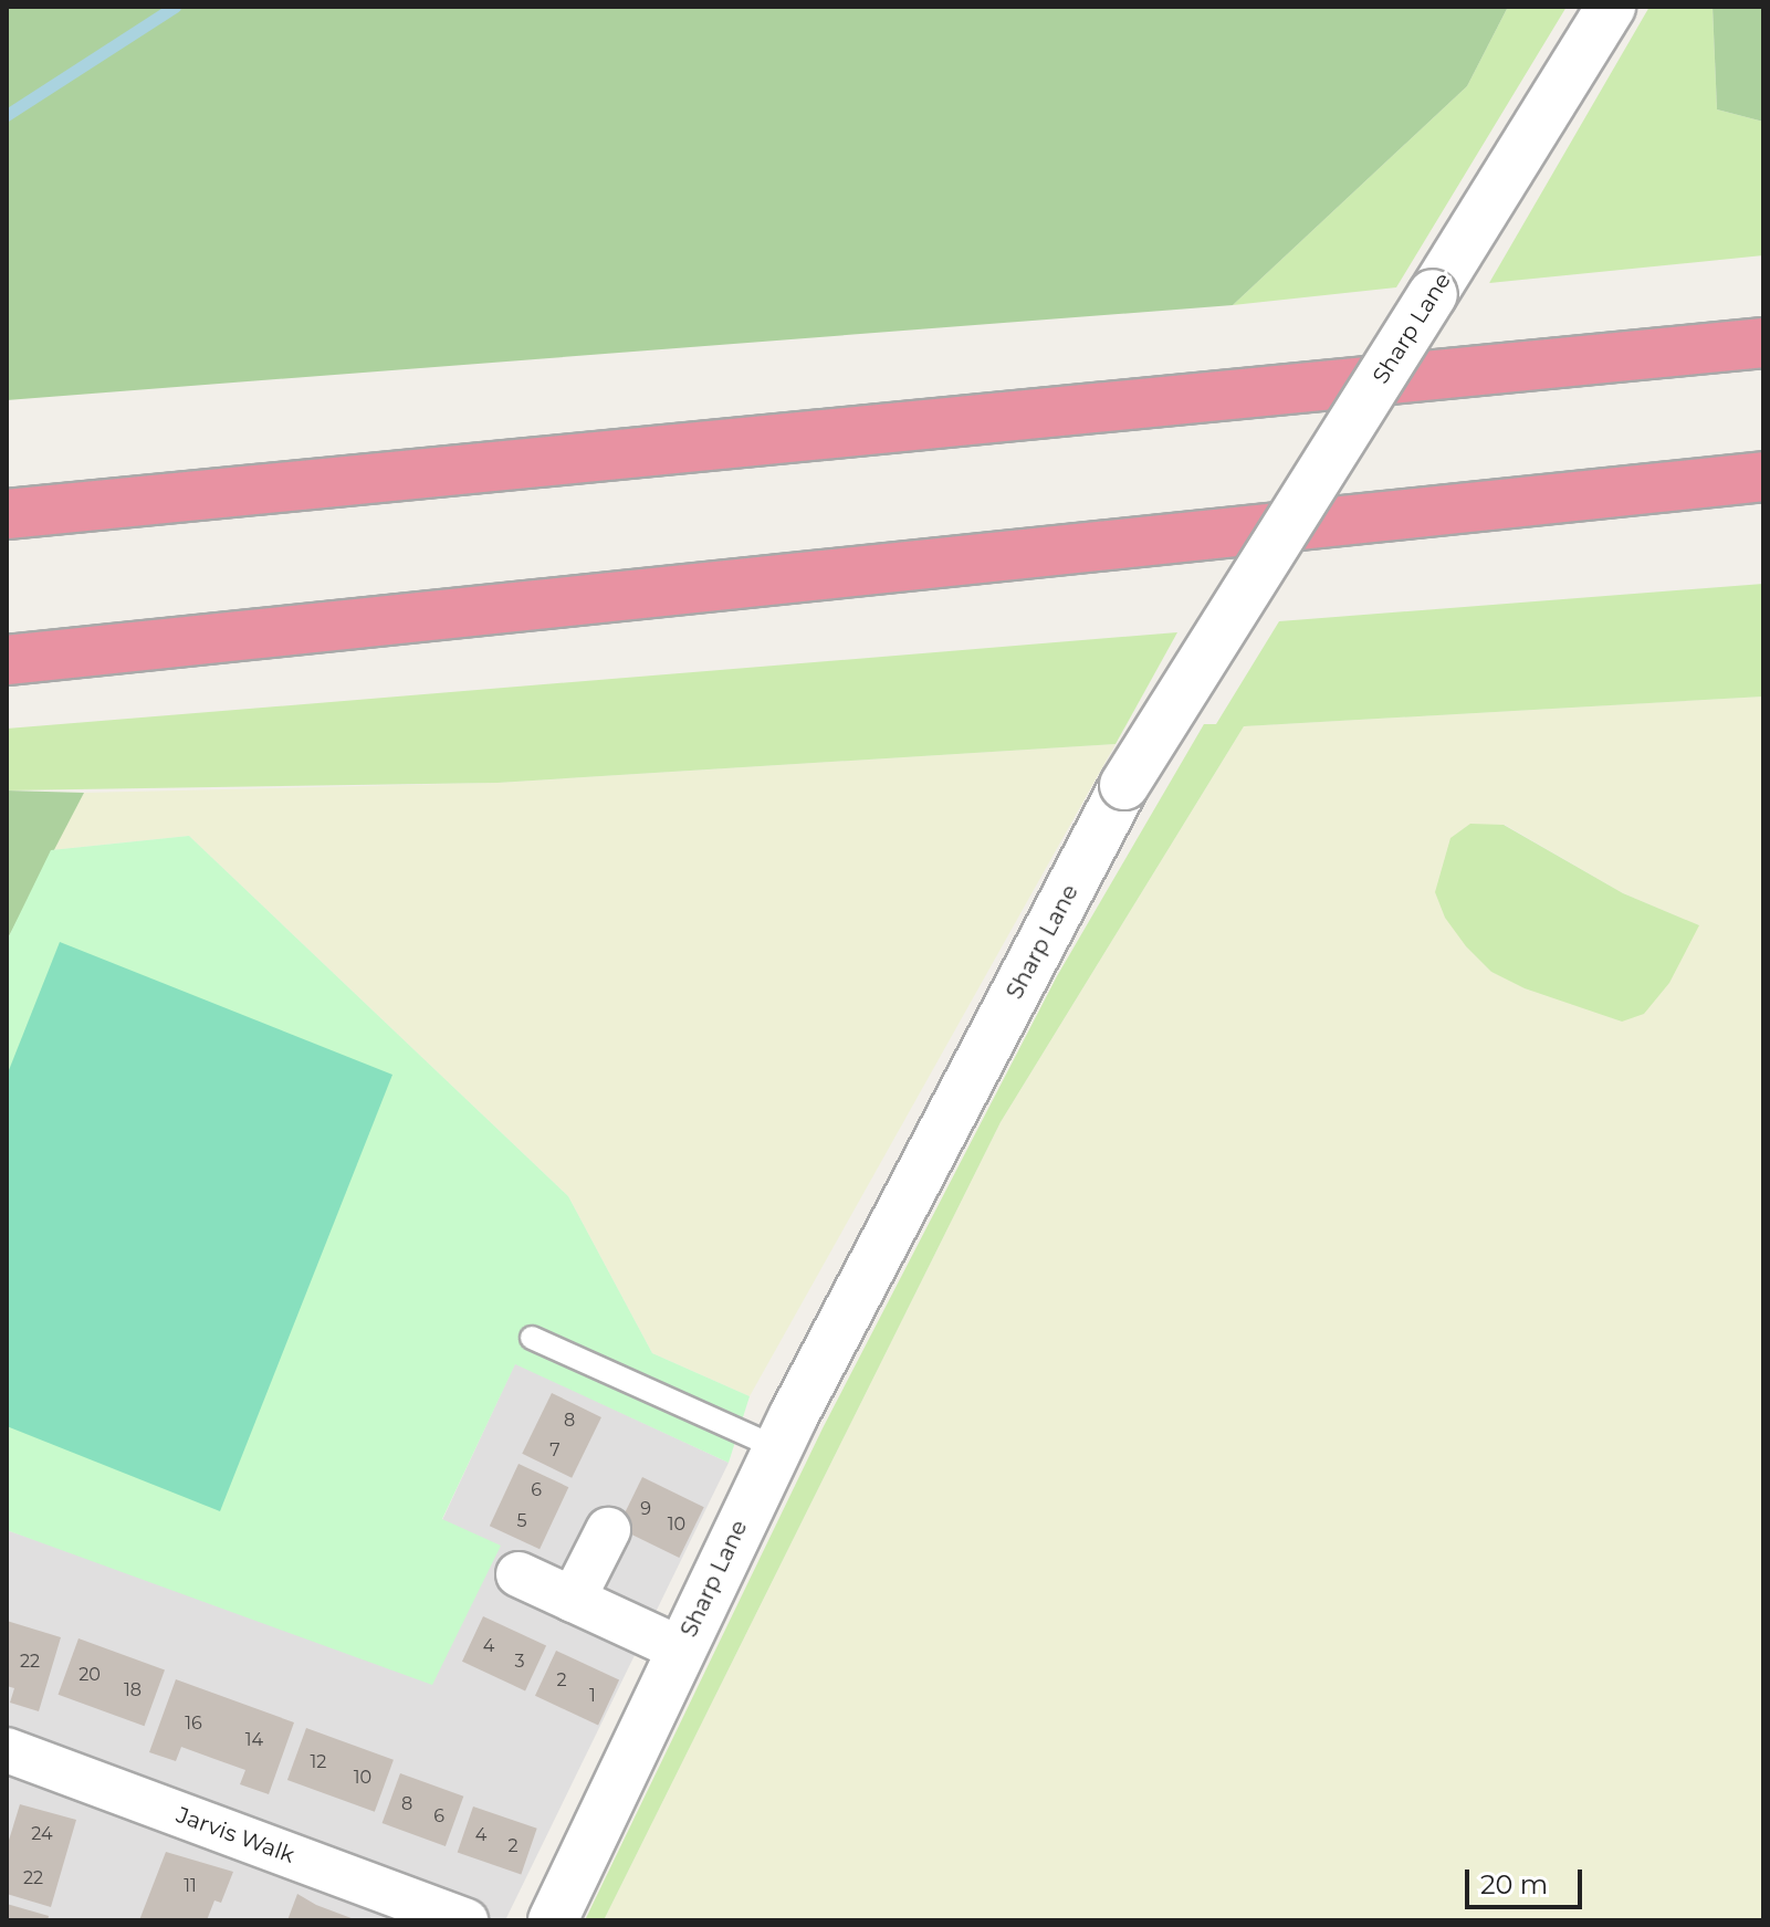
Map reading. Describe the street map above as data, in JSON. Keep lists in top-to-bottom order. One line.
{"streets":{"street":["Sharp Lane","Jarvis Walk"]},"house_numbers":["8","7","6","9","5","10","4","22","3","20","2","18","1","16","14","12","10","8","6","24","4","2","22","11"],"scale_bar":"20 m"}
